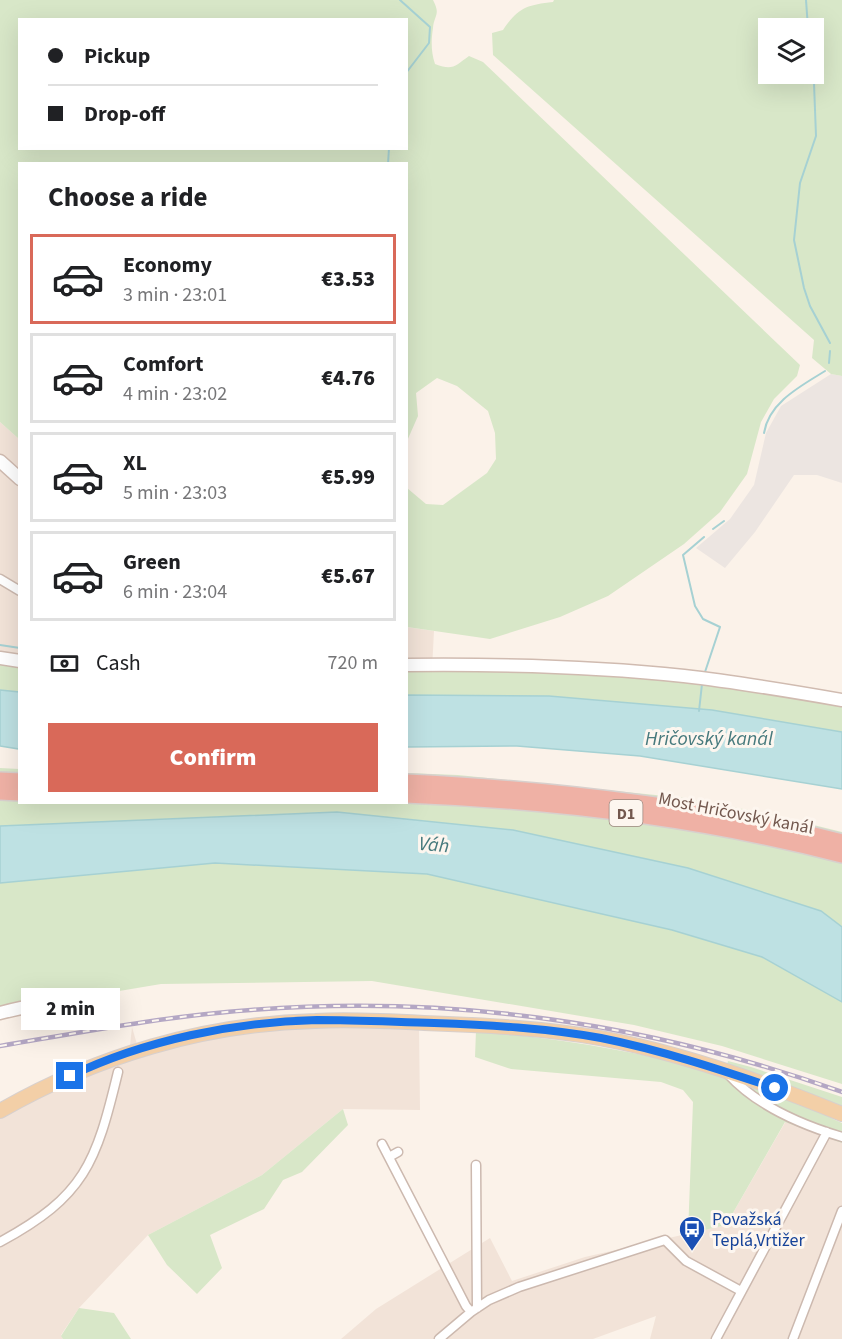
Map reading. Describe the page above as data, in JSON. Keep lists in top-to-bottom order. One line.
{"streets":{"highway":["D1","Most Hričovský kanál"]},"water":["Hričovský kanál","Váh"],"places":{"bus stop":["Považská Teplá,Vrtižer"]},"page":{"banner":["Pickup","Drop-off"],"heading":"Choose a ride","list":[{"name":"Economy","note":"3 min · 23:01","value":"€3.53"},{"name":"Comfort","note":"4 min · 23:02","value":"€4.76"},{"name":"XL","note":"5 min · 23:03","value":"€5.99"},{"name":"Green","note":"6 min · 23:04","value":"€5.67"}],"pay":["Cash","720 m"],"buttons":"Confirm","bubble":"2 min"}}
